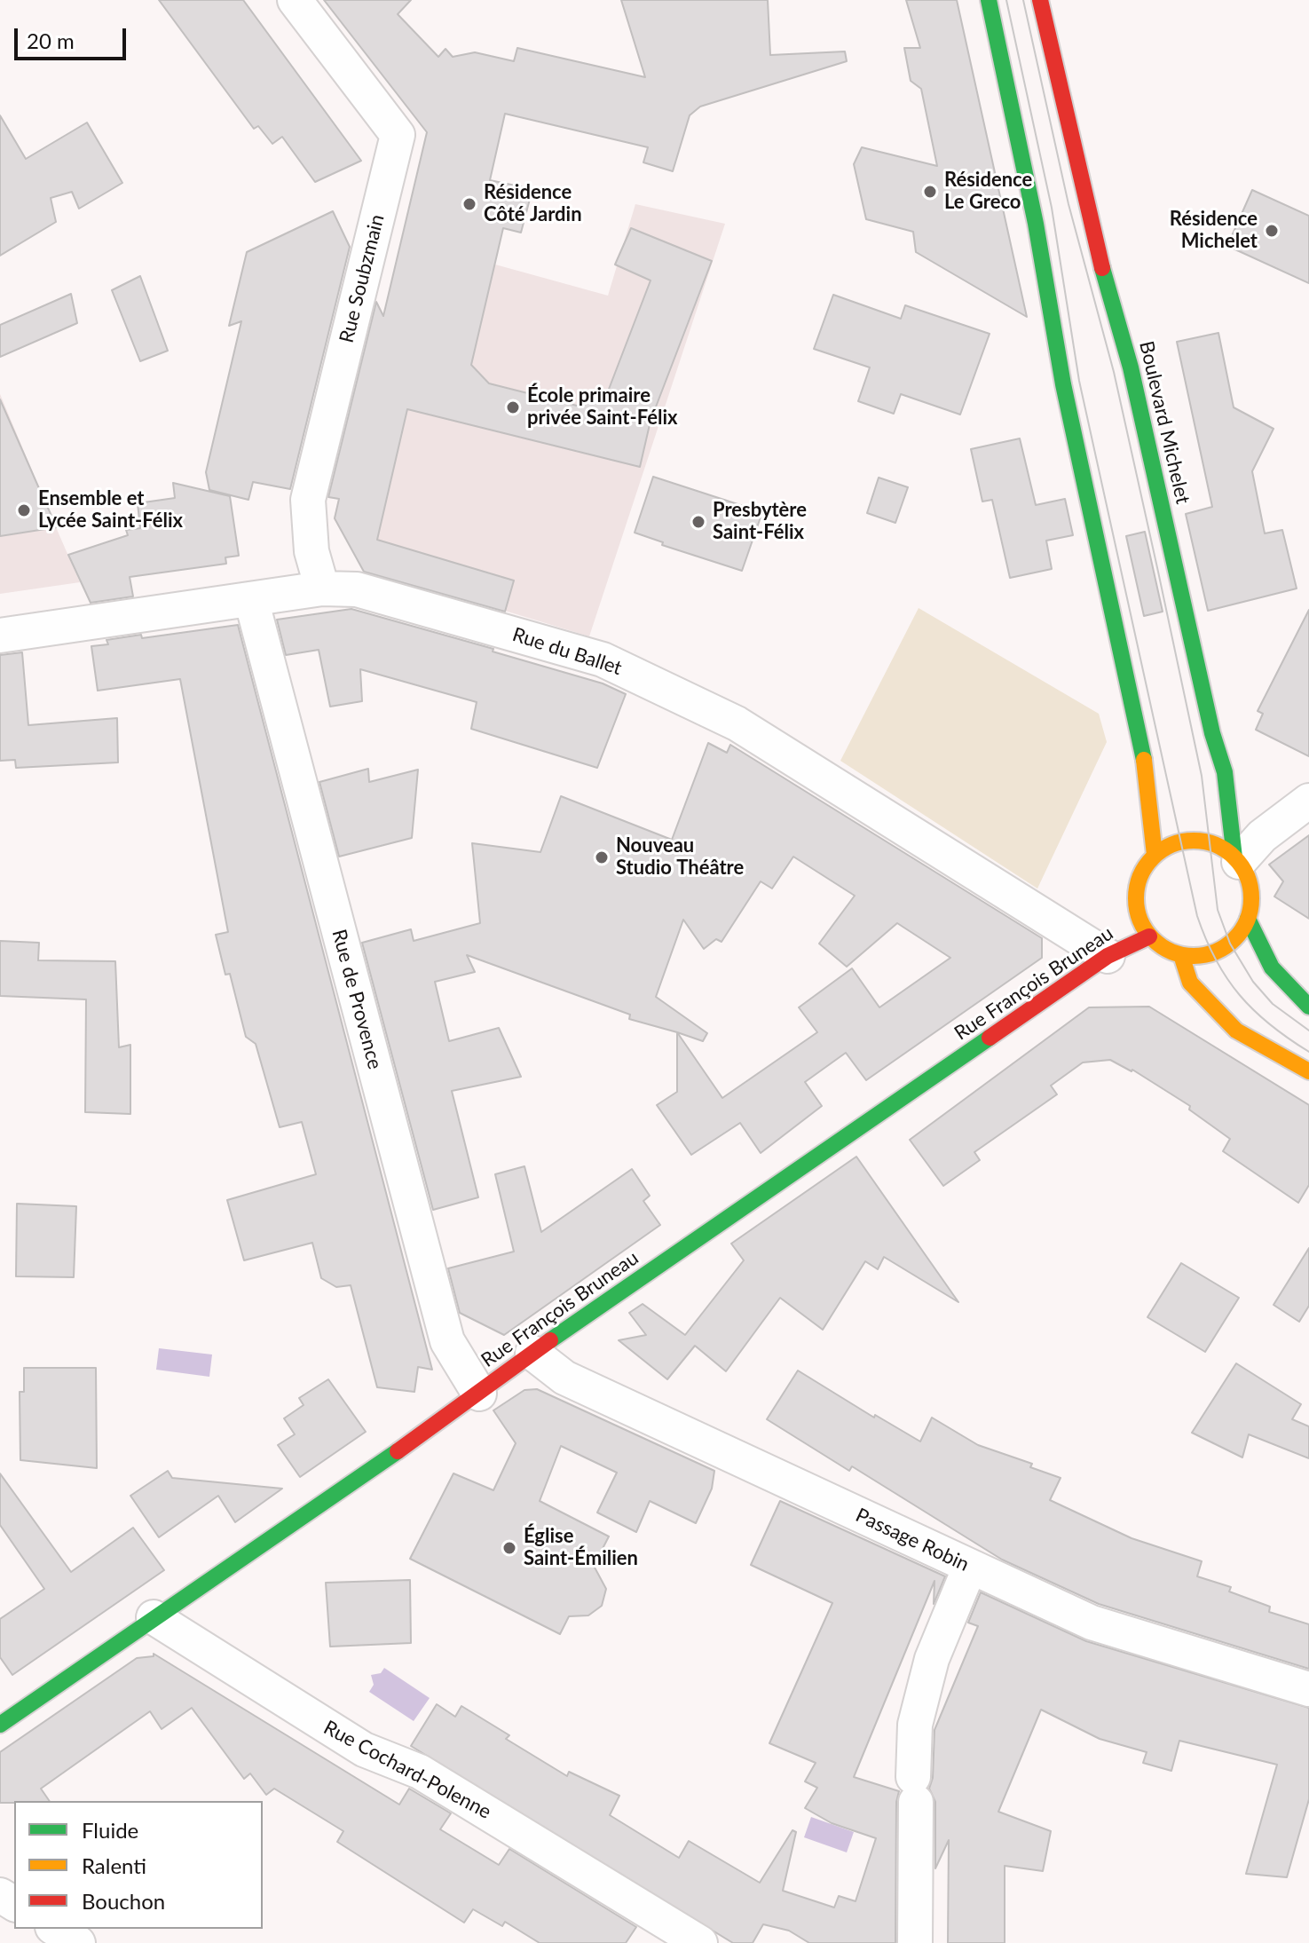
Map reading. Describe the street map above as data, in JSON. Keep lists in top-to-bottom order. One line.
{"streets":{"street":["Rue Soubzmain","Boulevard Michelet","Rue du Ballet","Rue François Bruneau","Rue de Provence","Passage Robin","Rue Cochard-Polenne"]},"crossings":[["Rue Soubzmain","Rue du Ballet"],["Boulevard Michelet","Rue François Bruneau"],["Rue du Ballet","Rue François Bruneau"],["Rue du Ballet","Rue de Provence"],["Rue François Bruneau","Rue de Provence"],["Rue François Bruneau","Passage Robin"],["Rue François Bruneau","Rue Cochard-Polenne"]],"places":["Résidence Le Greco","Résidence Côté Jardin","Résidence Michelet","École primaire privée Saint-Félix","Ensemble et Lycée Saint-Félix","Presbytère Saint-Félix","Nouveau Studio Théâtre","Église Saint-Émilien"],"legend":["Fluide","Ralenti","Bouchon"],"scale_bar":"20 m"}
